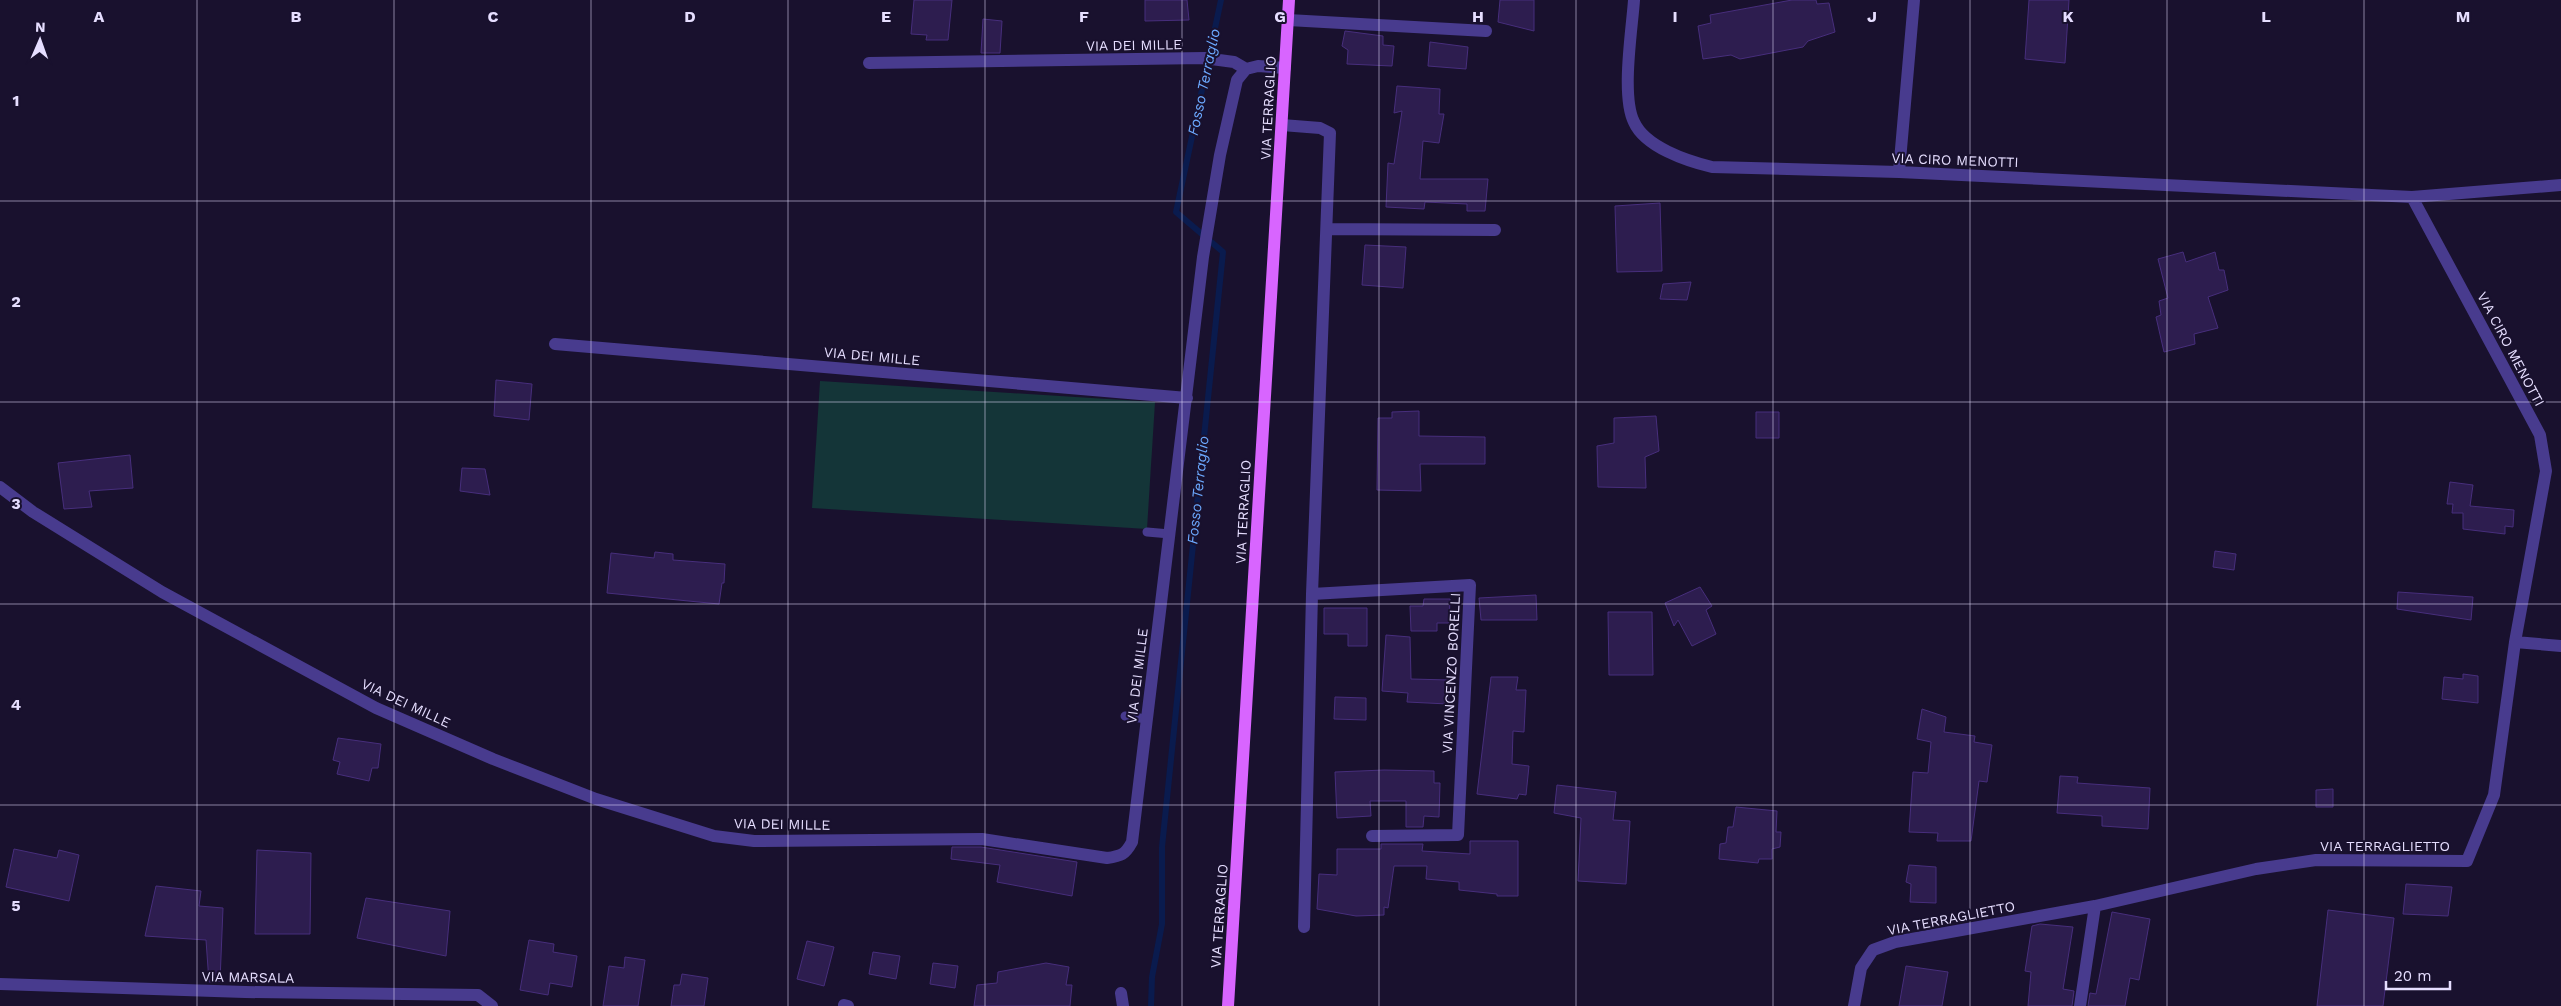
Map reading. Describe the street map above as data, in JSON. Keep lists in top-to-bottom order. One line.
{"streets":{"main road":["VIA TERRAGLIO"],"street":["VIA DEI MILLE","VIA CIRO MENOTTI","VIA VINCENZO BORELLI","VIA TERRAGLIETTO","VIA MARSALA"]},"crossings":[["VIA DEI MILLE","VIA TERRAGLIO"],["VIA CIRO MENOTTI","VIA TERRAGLIETTO"]],"water":["Fosso Terraglio"],"scale_bar":"20 m","north":"top","grid":{"columns":["A","B","C","D","E","F","G","H","I","J","K","L","M"],"rows":["1","2","3","4","5"]}}
